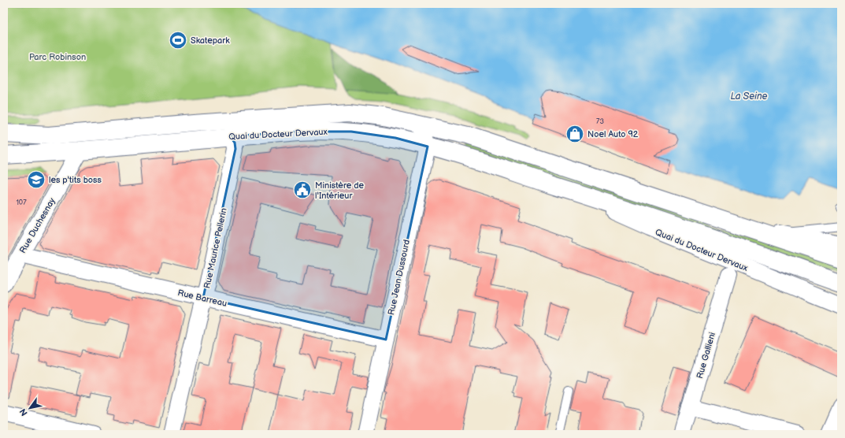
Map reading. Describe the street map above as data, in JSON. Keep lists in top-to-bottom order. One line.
{"streets":{"main road":["Quai du Docteur Dervaux"],"street":["Rue Duchesnay","Rue Maurice Pellerin","Rue Jean Dussourd","Rue Barreau","Rue Gallieni"]},"crossings":[["Quai du Docteur Dervaux","Rue Duchesnay"],["Quai du Docteur Dervaux","Rue Maurice Pellerin"],["Quai du Docteur Dervaux","Rue Jean Dussourd"],["Quai du Docteur Dervaux","Rue Gallieni"],["Rue Duchesnay","Rue Barreau"],["Rue Maurice Pellerin","Rue Barreau"],["Rue Jean Dussourd","Rue Barreau"]],"water":["La Seine"],"parks":["Parc Robinson"],"places":{"sports":["Skatepark"],"shop":["Noel Auto 92"],"school or university":["les p'tits boss"],"public building":["Ministère de l'Intérieur"]},"house_numbers":["73","107"],"north":"bottom left"}
